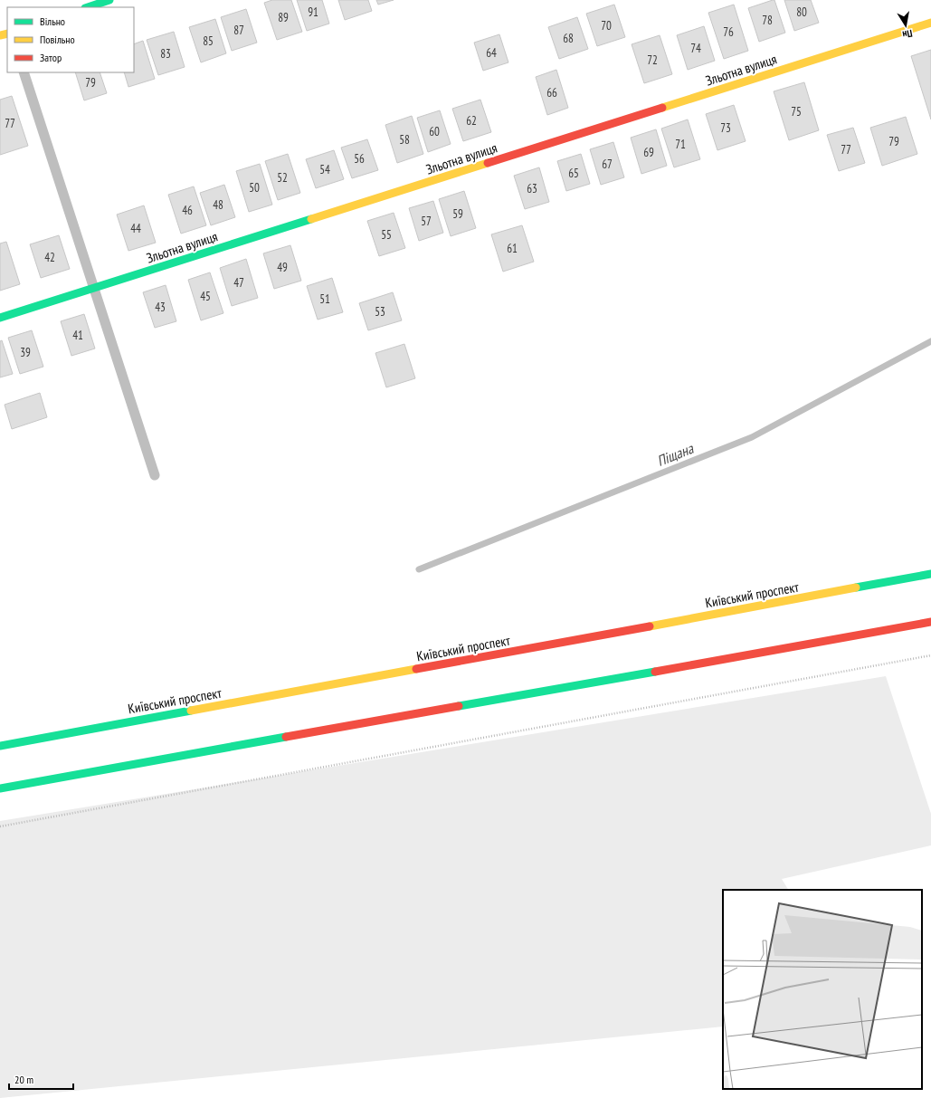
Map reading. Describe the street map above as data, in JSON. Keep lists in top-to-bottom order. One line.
{"streets":{"main road":["Зльотна вулиця","Київський проспект"]},"water":["Піщана"],"house_numbers":["91","80","89","78","70","87","76","68","85","74","64","83","72","79","66","75","62","77","73","60","58","79","71","77","69","56","67","54","65","52","50","63","48","46","59","57","44","55","61","42","49","47","45","51","43","53","41","39"],"legend":["Вільно","Повільно","Затор"],"scale_bar":"20 m","north":"bottom"}
